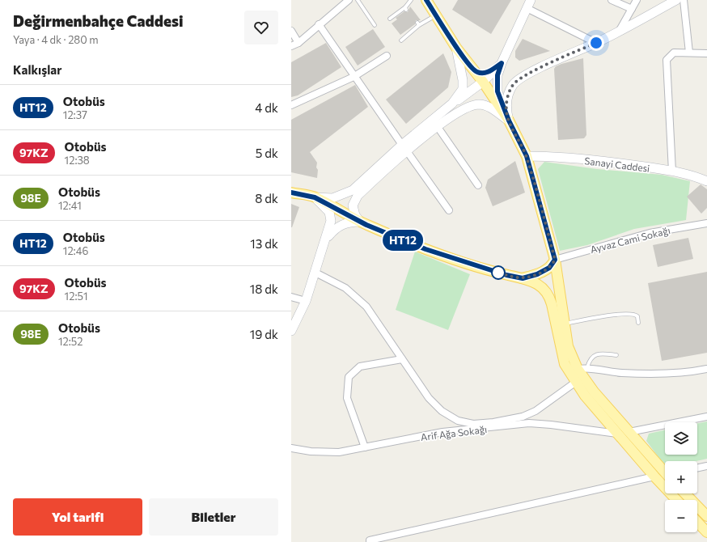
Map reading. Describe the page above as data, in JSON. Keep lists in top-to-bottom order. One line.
{"streets":{"main road":["Sanayi Caddesi"],"street":["Ayvaz Cami Sokağı","Arif Ağa Sokağı"]},"lines":["bus line HT12"],"page":{"heading":[["Değirmenbahçe Caddesi","Yaya · 4 dk · 280 m"],"Kalkışlar"],"on_map":"HT12","list":[{"mark":"HT12","name":"Otobüs","note":"12:37","value":"4 dk"},{"mark":"97KZ","name":"Otobüs","note":"12:38","value":"5 dk"},{"mark":"98E","name":"Otobüs","note":"12:41","value":"8 dk"},{"mark":"HT12","name":"Otobüs","note":"12:46","value":"13 dk"},{"mark":"97KZ","name":"Otobüs","note":"12:51","value":"18 dk"},{"mark":"98E","name":"Otobüs","note":"12:52","value":"19 dk"}],"map_buttons":["+","−"],"buttons":["Yol tarifi","Biletler"]}}
